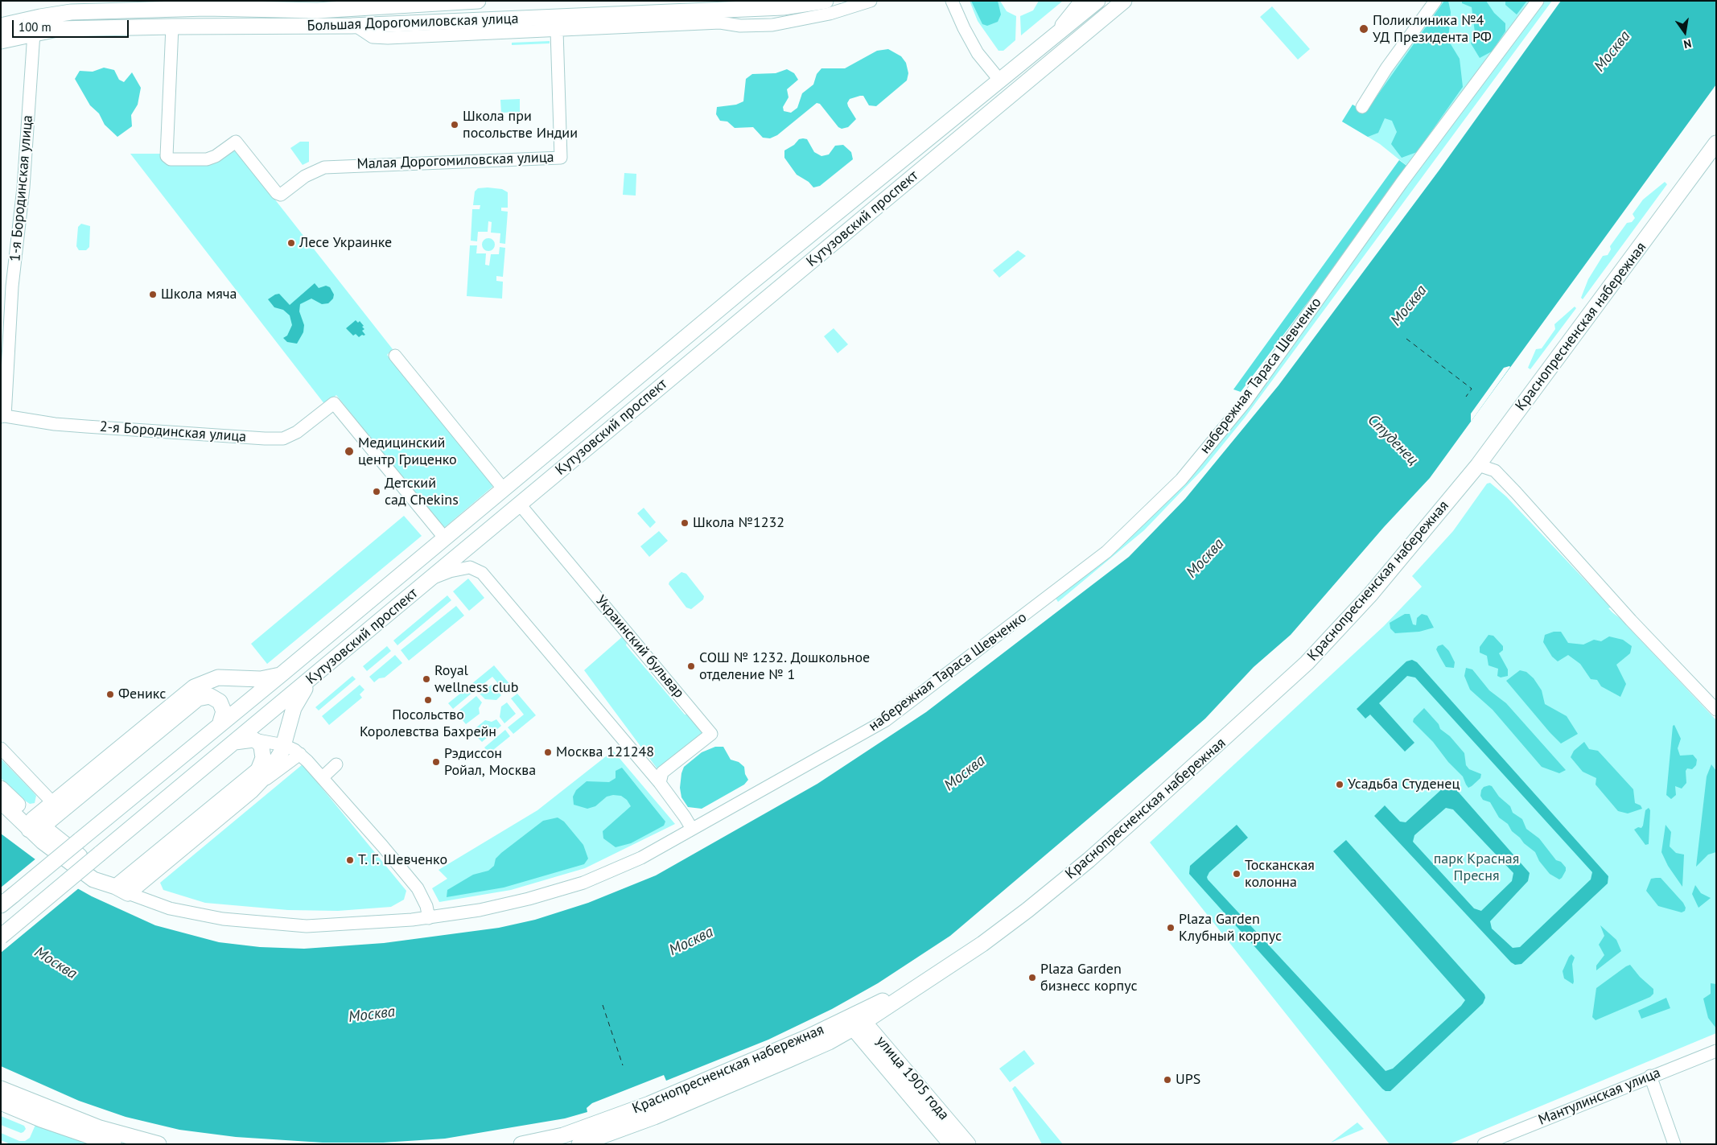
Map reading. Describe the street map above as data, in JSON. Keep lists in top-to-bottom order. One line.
{"streets":{"main road":["Большая Дорогомиловская улица","Кутузовский проспект","Краснопресненская набережная","набережная Тараса Шевченко","улица 1905 года"],"street":["Малая Дорогомиловская улица","1-я Бородинская улица","2-я Бородинская улица","Украинский бульвар","Мантулинская улица"]},"crossings":[["Большая Дорогомиловская улица","Малая Дорогомиловская улица"],["Большая Дорогомиловская улица","1-я Бородинская улица"],["1-я Бородинская улица","2-я Бородинская улица"],["Кутузовский проспект","2-я Бородинская улица"],["Кутузовский проспект","Украинский бульвар"],["Краснопресненская набережная","улица 1905 года"]],"water":["Москва","Студенец"],"parks":["парк Красная Пресня"],"places":["Поликлиника №4 УД Президента РФ","Школа при посольстве Индии","Лесе Украинке","Школа мяча","Медицинский центр Гриценко","Детский сад Chekins","Школа №1232","СОШ № 1232. Дошкольное отделение № 1","Royal wellness club","Феникс","Посольство Королевства Бахрейн","Москва 121248","Рэдиссон Ройал, Москва","Усадьба Студенец","Т. Г. Шевченко","Тосканская колонна","Plaza Garden Клубный корпус","Plaza Garden бизнесс корпус","UPS"],"scale_bar":"100 m","north":"bottom"}
